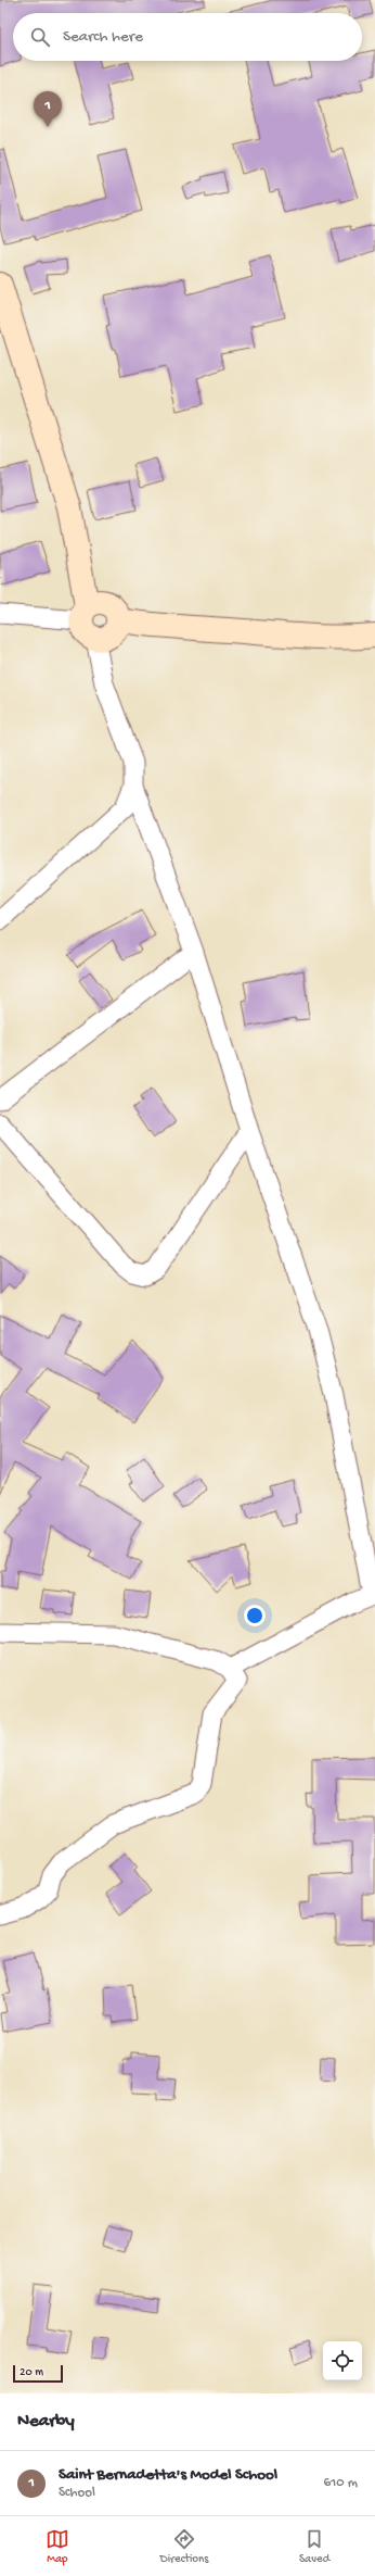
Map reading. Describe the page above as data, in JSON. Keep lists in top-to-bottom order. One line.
{"scale_bar":"20 m","page":{"search":"Search here","pins":"1","scale":"20 m","heading":"Nearby","list":[{"mark":"1","name":"Saint Bernadetta's Model School","note":"School","value":"610 m"}],"nav":["Map","Directions","Saved"]}}
